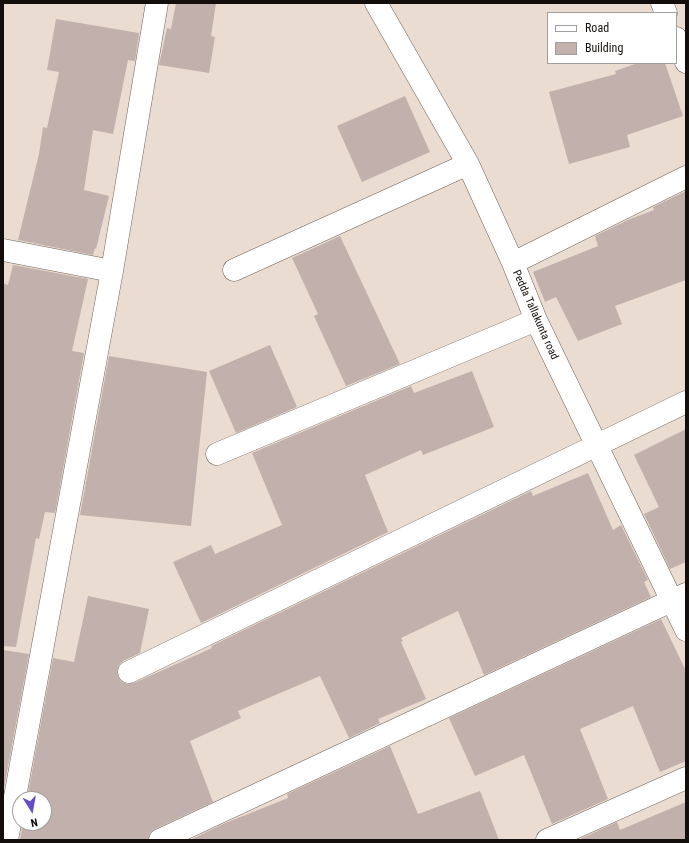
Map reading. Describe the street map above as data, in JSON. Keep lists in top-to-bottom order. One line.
{"streets":{"street":["Pedda Tallakunta road"]},"legend":["Road","Building"],"north":"bottom"}
